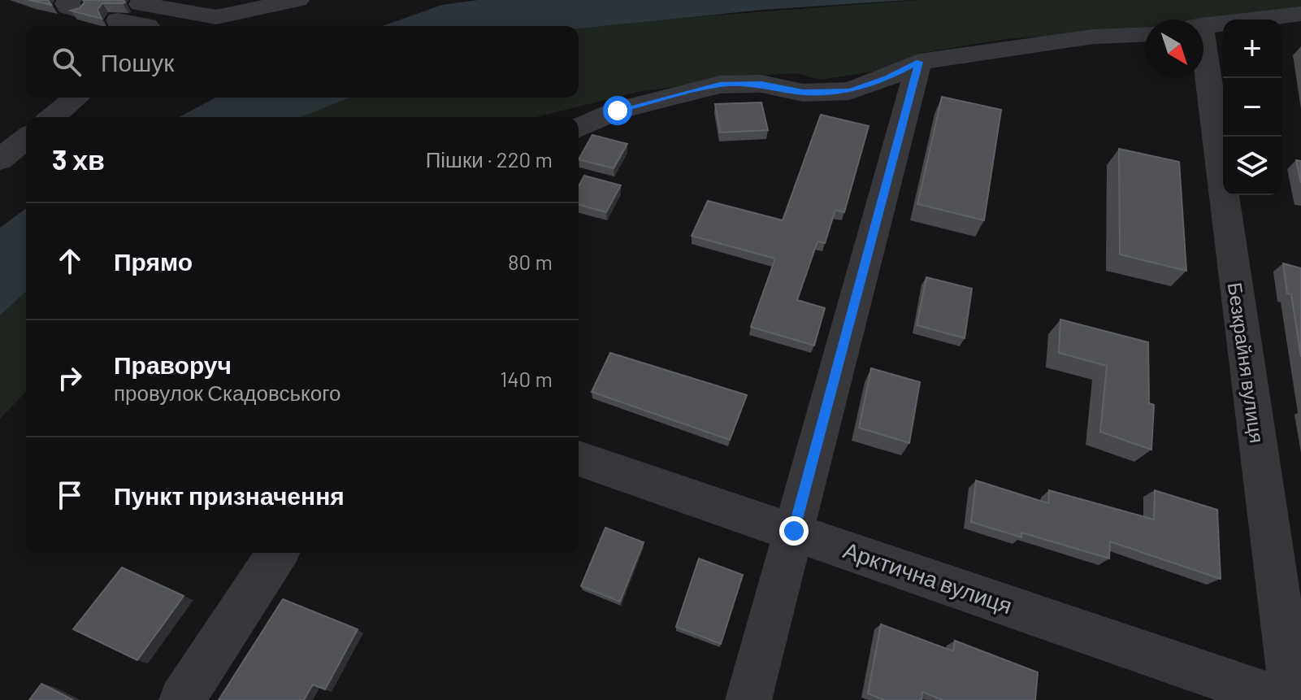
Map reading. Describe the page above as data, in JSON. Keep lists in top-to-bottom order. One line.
{"streets":{"street":["Безкрайня вулиця","Арктична вулиця"]},"north":"bottom right","page":{"map_buttons":["+","−"],"search":"Пошук","heading":["3 хв","Пішки · 220 m"],"list":[["Прямо","80 m"],["Праворуч","провулок Скадовського","140 m"],"Пункт призначення"]}}
